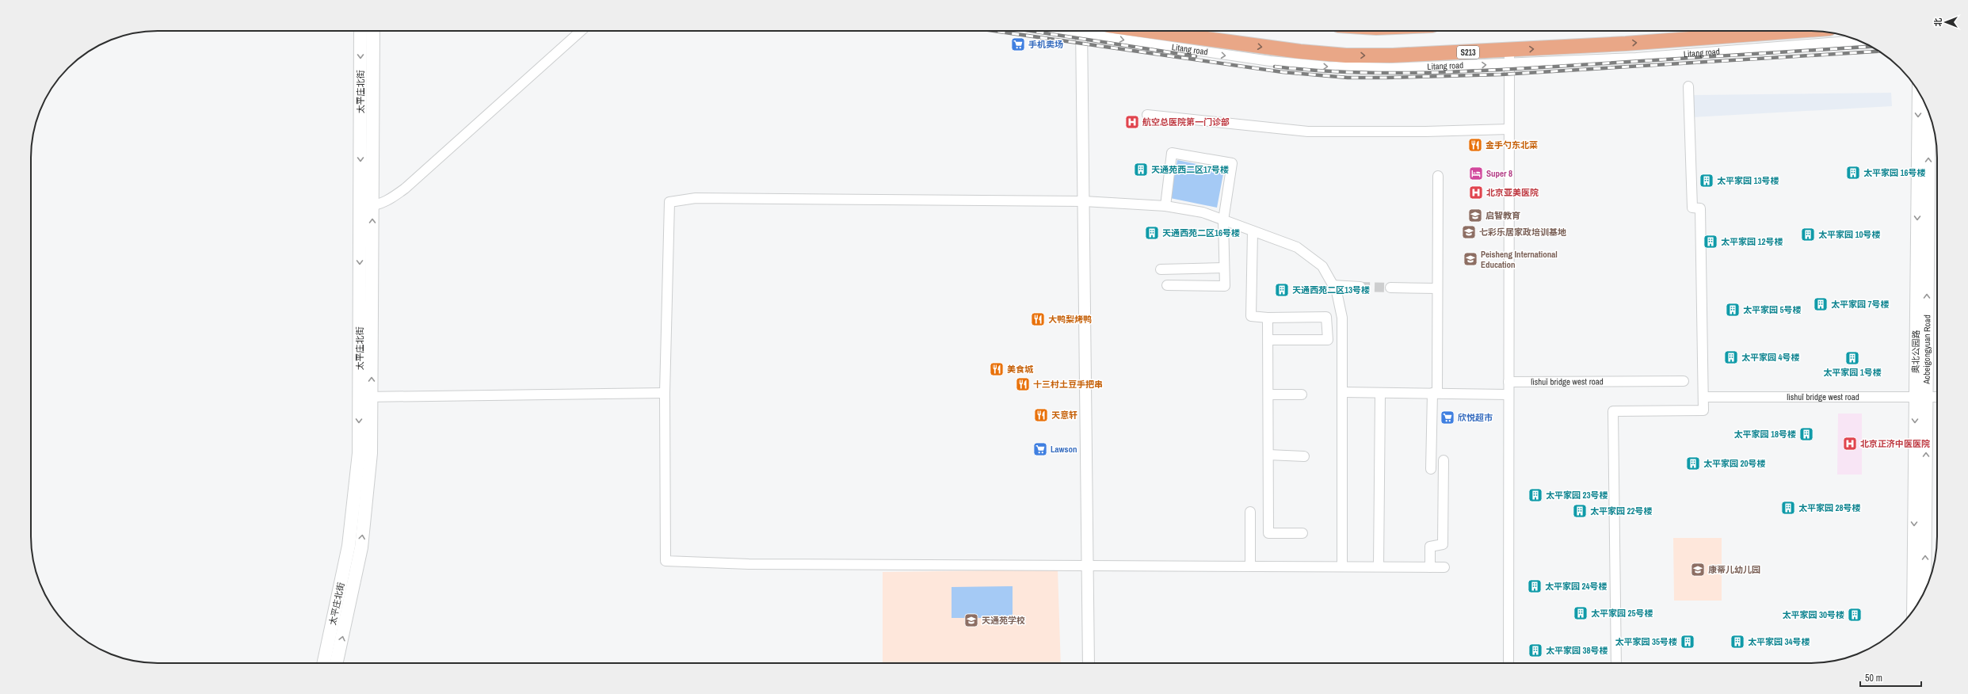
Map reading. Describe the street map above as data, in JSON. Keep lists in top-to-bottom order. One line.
{"streets":{"main road":["Litang road","S213","太平庄北街","Aobeigongyuan Road","奥北公园路"],"street":["lìshuǐ bridge west road"]},"crossings":[["Aobeigongyuan Road","奥北公园路"],["Aobeigongyuan Road","lìshuǐ bridge west road"],["奥北公园路","lìshuǐ bridge west road"]],"one_way":["Aobeigongyuan Road","奥北公园路"],"places":{"supermarket":["手机卖场","欣悦超市","Lawson"],"hospital":["航空总医院第一门诊部","北京亚美医院","北京正济中医医院"],"restaurant":["金手勺东北菜","大鸭梨烤鸭","美食城","十三村土豆手把串","天意轩"],"building":["天通苑西二区17号楼","太平家园 16号楼","太平家园 13号楼","天通西苑二区16号楼","太平家园 10号楼","太平家园 12号楼","天通西苑二区13号楼","太平家园 7号楼","太平家园 5号楼","太平家园 4号楼","太平家园 1号楼","太平家园 18号楼","太平家园 20号楼","太平家园 23号楼","太平家园 28号楼","太平家园 22号楼","太平家园 24号楼","太平家园 25号楼","太平家园 30号楼","太平家园 35号楼","太平家园 34号楼","太平家园 38号楼"],"hotel":["Super 8"],"school or university":["启智教育","七彩乐居家政培训基地","Peisheng International Education","康蒂儿幼儿园","天通苑学校"]},"scale_bar":"50 m","north":"left"}
